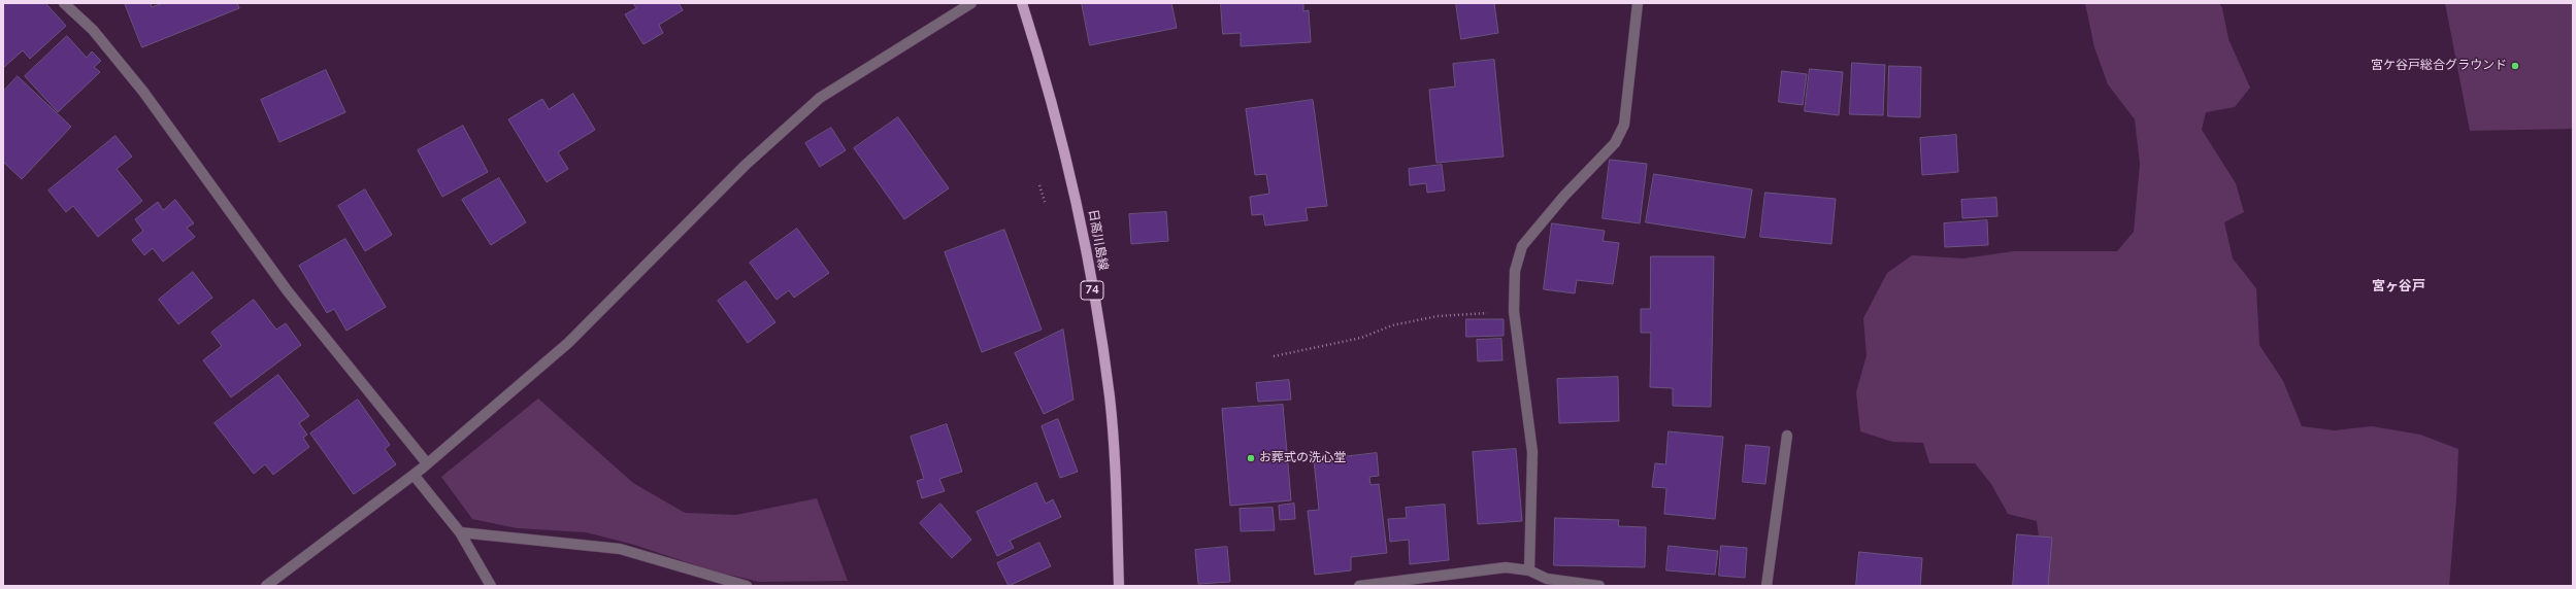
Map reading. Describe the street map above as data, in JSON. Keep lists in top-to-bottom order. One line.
{"streets":{"main road":["日高川島線","74"]},"districts":["宮ヶ谷戸"],"places":["宮ケ谷戸総合グラウンド","お葬式の洗心堂"]}
